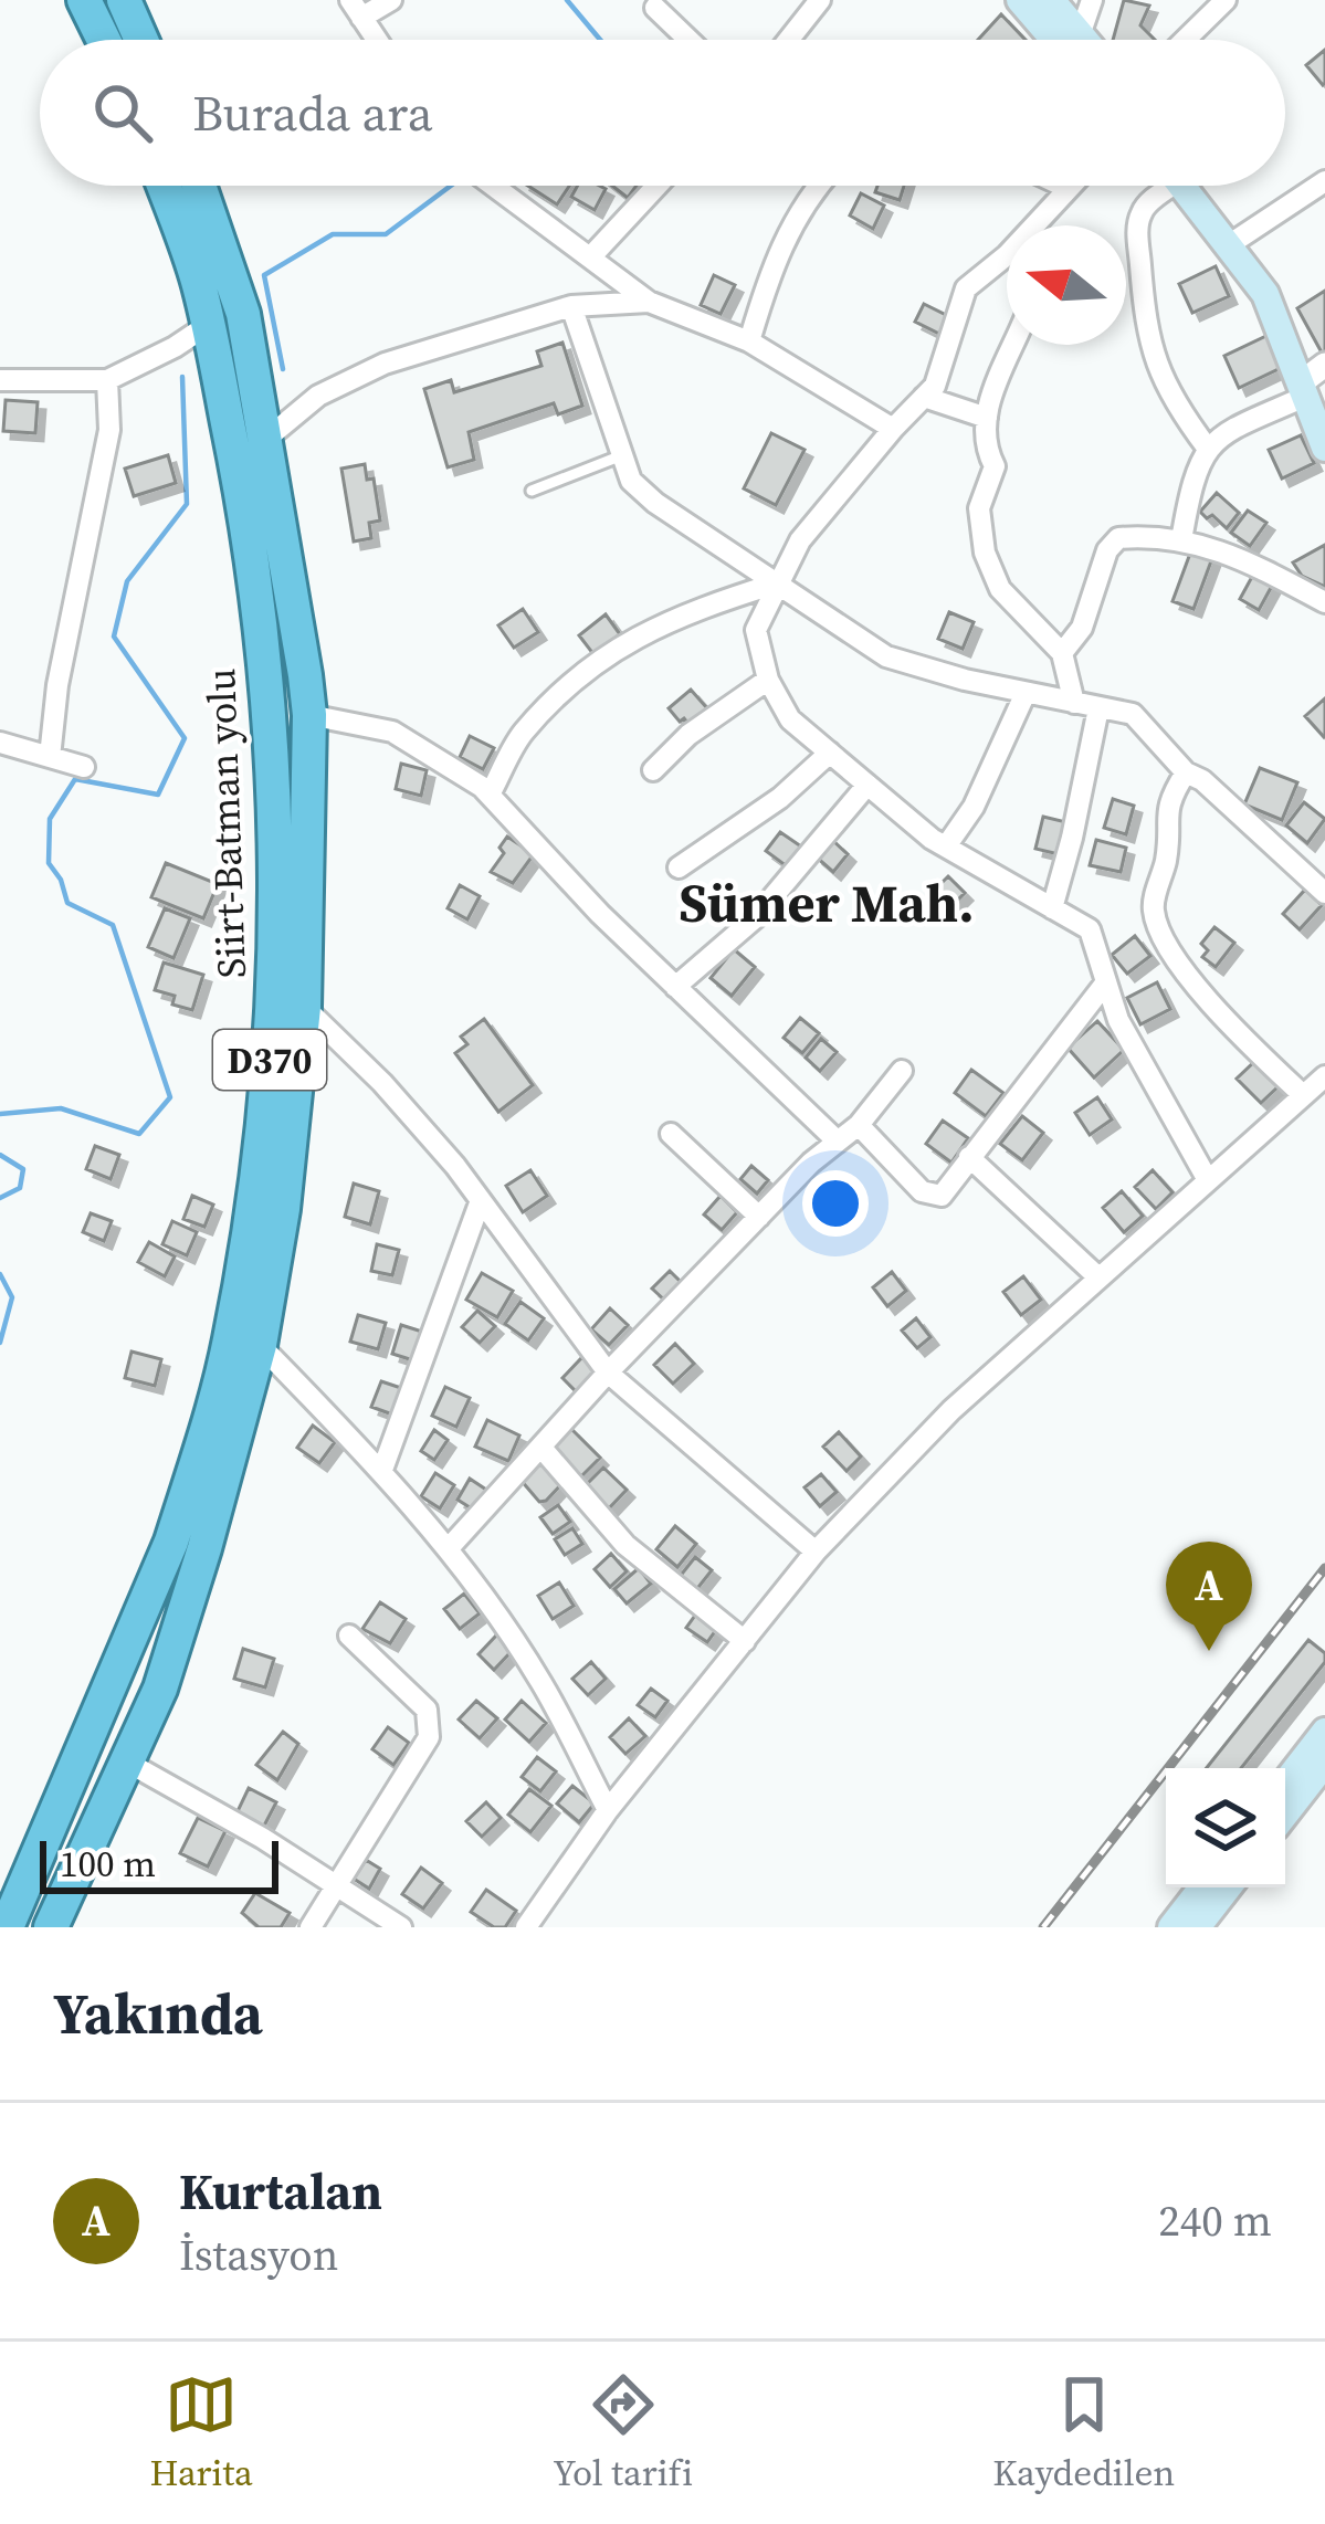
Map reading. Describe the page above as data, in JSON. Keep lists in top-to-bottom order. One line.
{"streets":{"highway":["Siirt-Batman yolu","D370"]},"districts":["Sümer Mah."],"scale_bar":"100 m","north":"left","page":{"search":"Burada ara","pins":"A","scale":"100 m","heading":"Yakında","list":[{"mark":"A","name":"Kurtalan","note":"İstasyon","value":"240 m"}],"nav":["Harita","Yol tarifi","Kaydedilen"]}}
